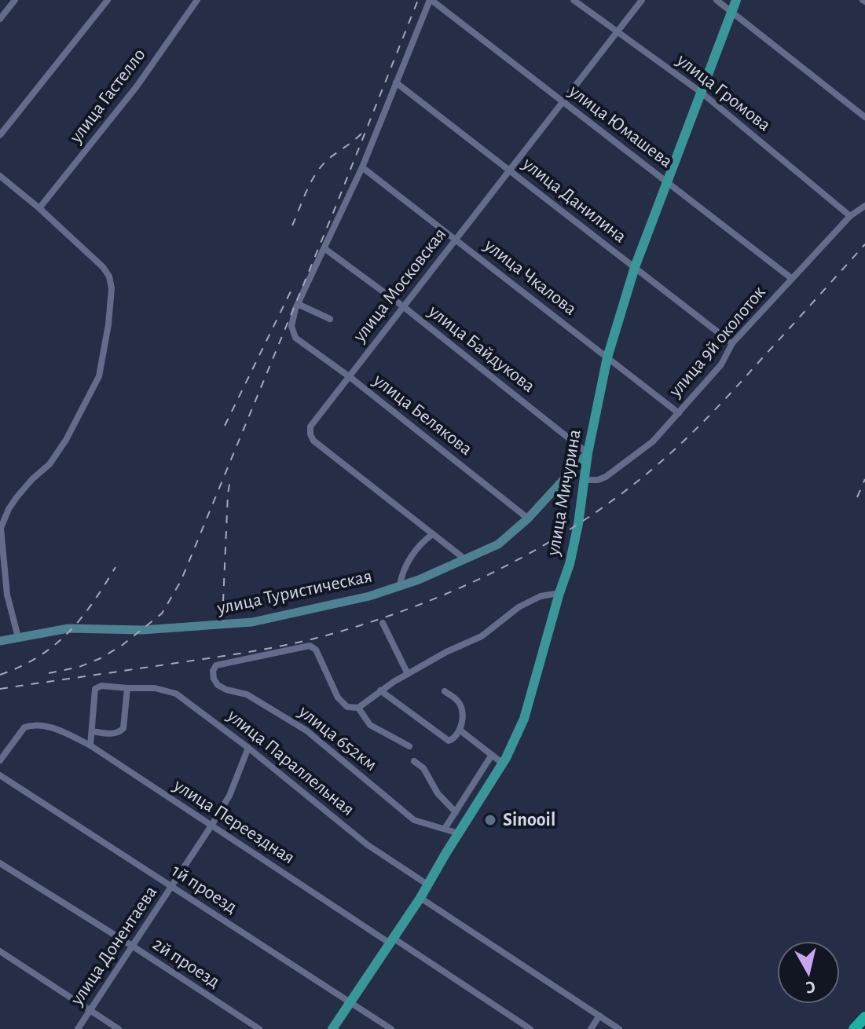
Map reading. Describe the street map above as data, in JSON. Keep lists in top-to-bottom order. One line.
{"streets":{"main road":["улица Мичурина"],"street":["улица Громова","улица Гастелло","улица Юмашева","улица Данилина","улица Чкалова","улица Московская","улица 9й околоток","улица Байдукова","улица Белякова","улица Туристическая","улица 652км","улица Параллельная","улица Переездная","1й проезд","улица Донентаева","2й проезд"]},"crossings":[["улица Громова","улица Московская"],["улица Громова","улица 9й околоток"],["улица Громова","улица Мичурина"],["улица Юмашева","улица Московская"],["улица Юмашева","улица 9й околоток"],["улица Юмашева","улица Мичурина"],["улица Данилина","улица Московская"],["улица Данилина","улица 9й околоток"],["улица Данилина","улица Мичурина"],["улица Чкалова","улица Московская"],["улица Чкалова","улица 9й околоток"],["улица Чкалова","улица Мичурина"],["улица Московская","улица Байдукова"],["улица Московская","улица Белякова"],["улица Московская","улица Туристическая"],["улица 9й околоток","улица Мичурина"],["улица Байдукова","улица Мичурина"],["улица Байдукова","улица Туристическая"],["улица Белякова","улица Туристическая"],["улица Мичурина","улица Туристическая"],["улица Мичурина","улица 652км"],["улица Мичурина","улица Параллельная"],["улица Мичурина","улица Переездная"],["улица Мичурина","1й проезд"],["улица Параллельная","улица Донентаева"],["улица Переездная","улица Донентаева"],["1й проезд","улица Донентаева"],["улица Донентаева","2й проезд"]],"places":["Sinooil"],"north":"bottom"}
